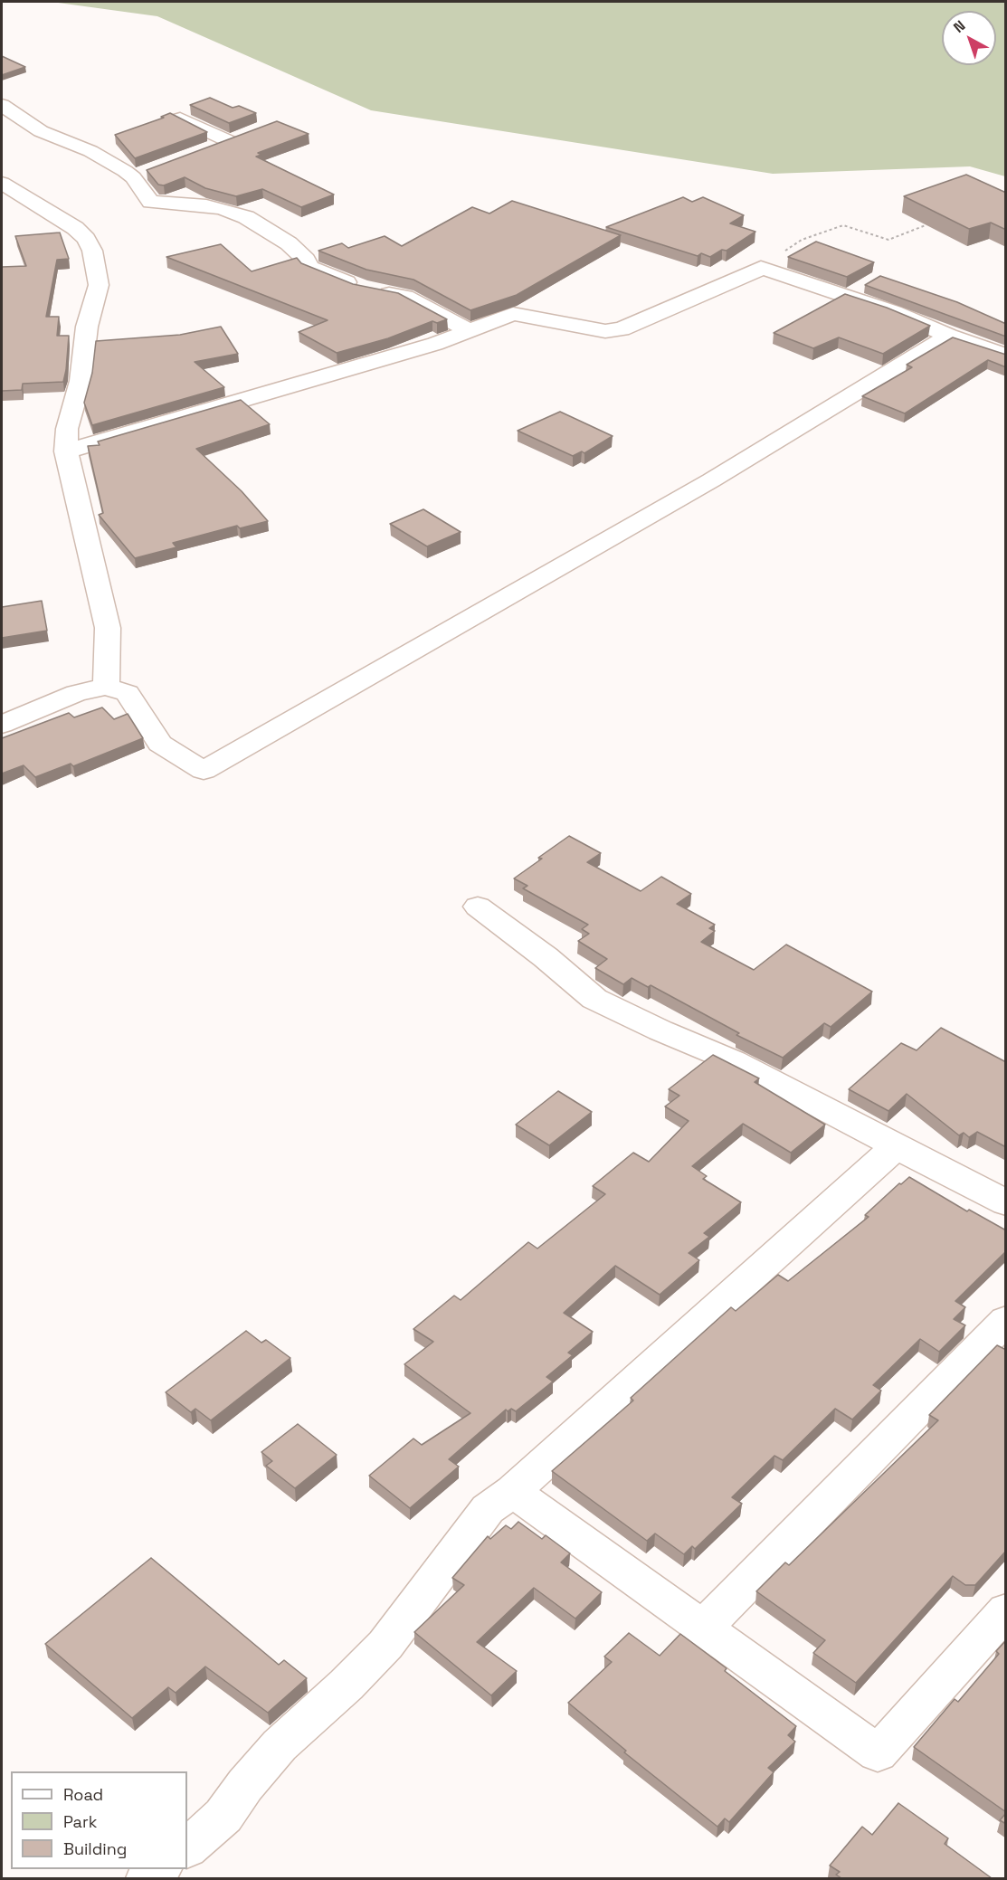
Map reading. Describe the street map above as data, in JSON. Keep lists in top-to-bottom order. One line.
{"legend":["Road","Park","Building"],"north":"top left"}
